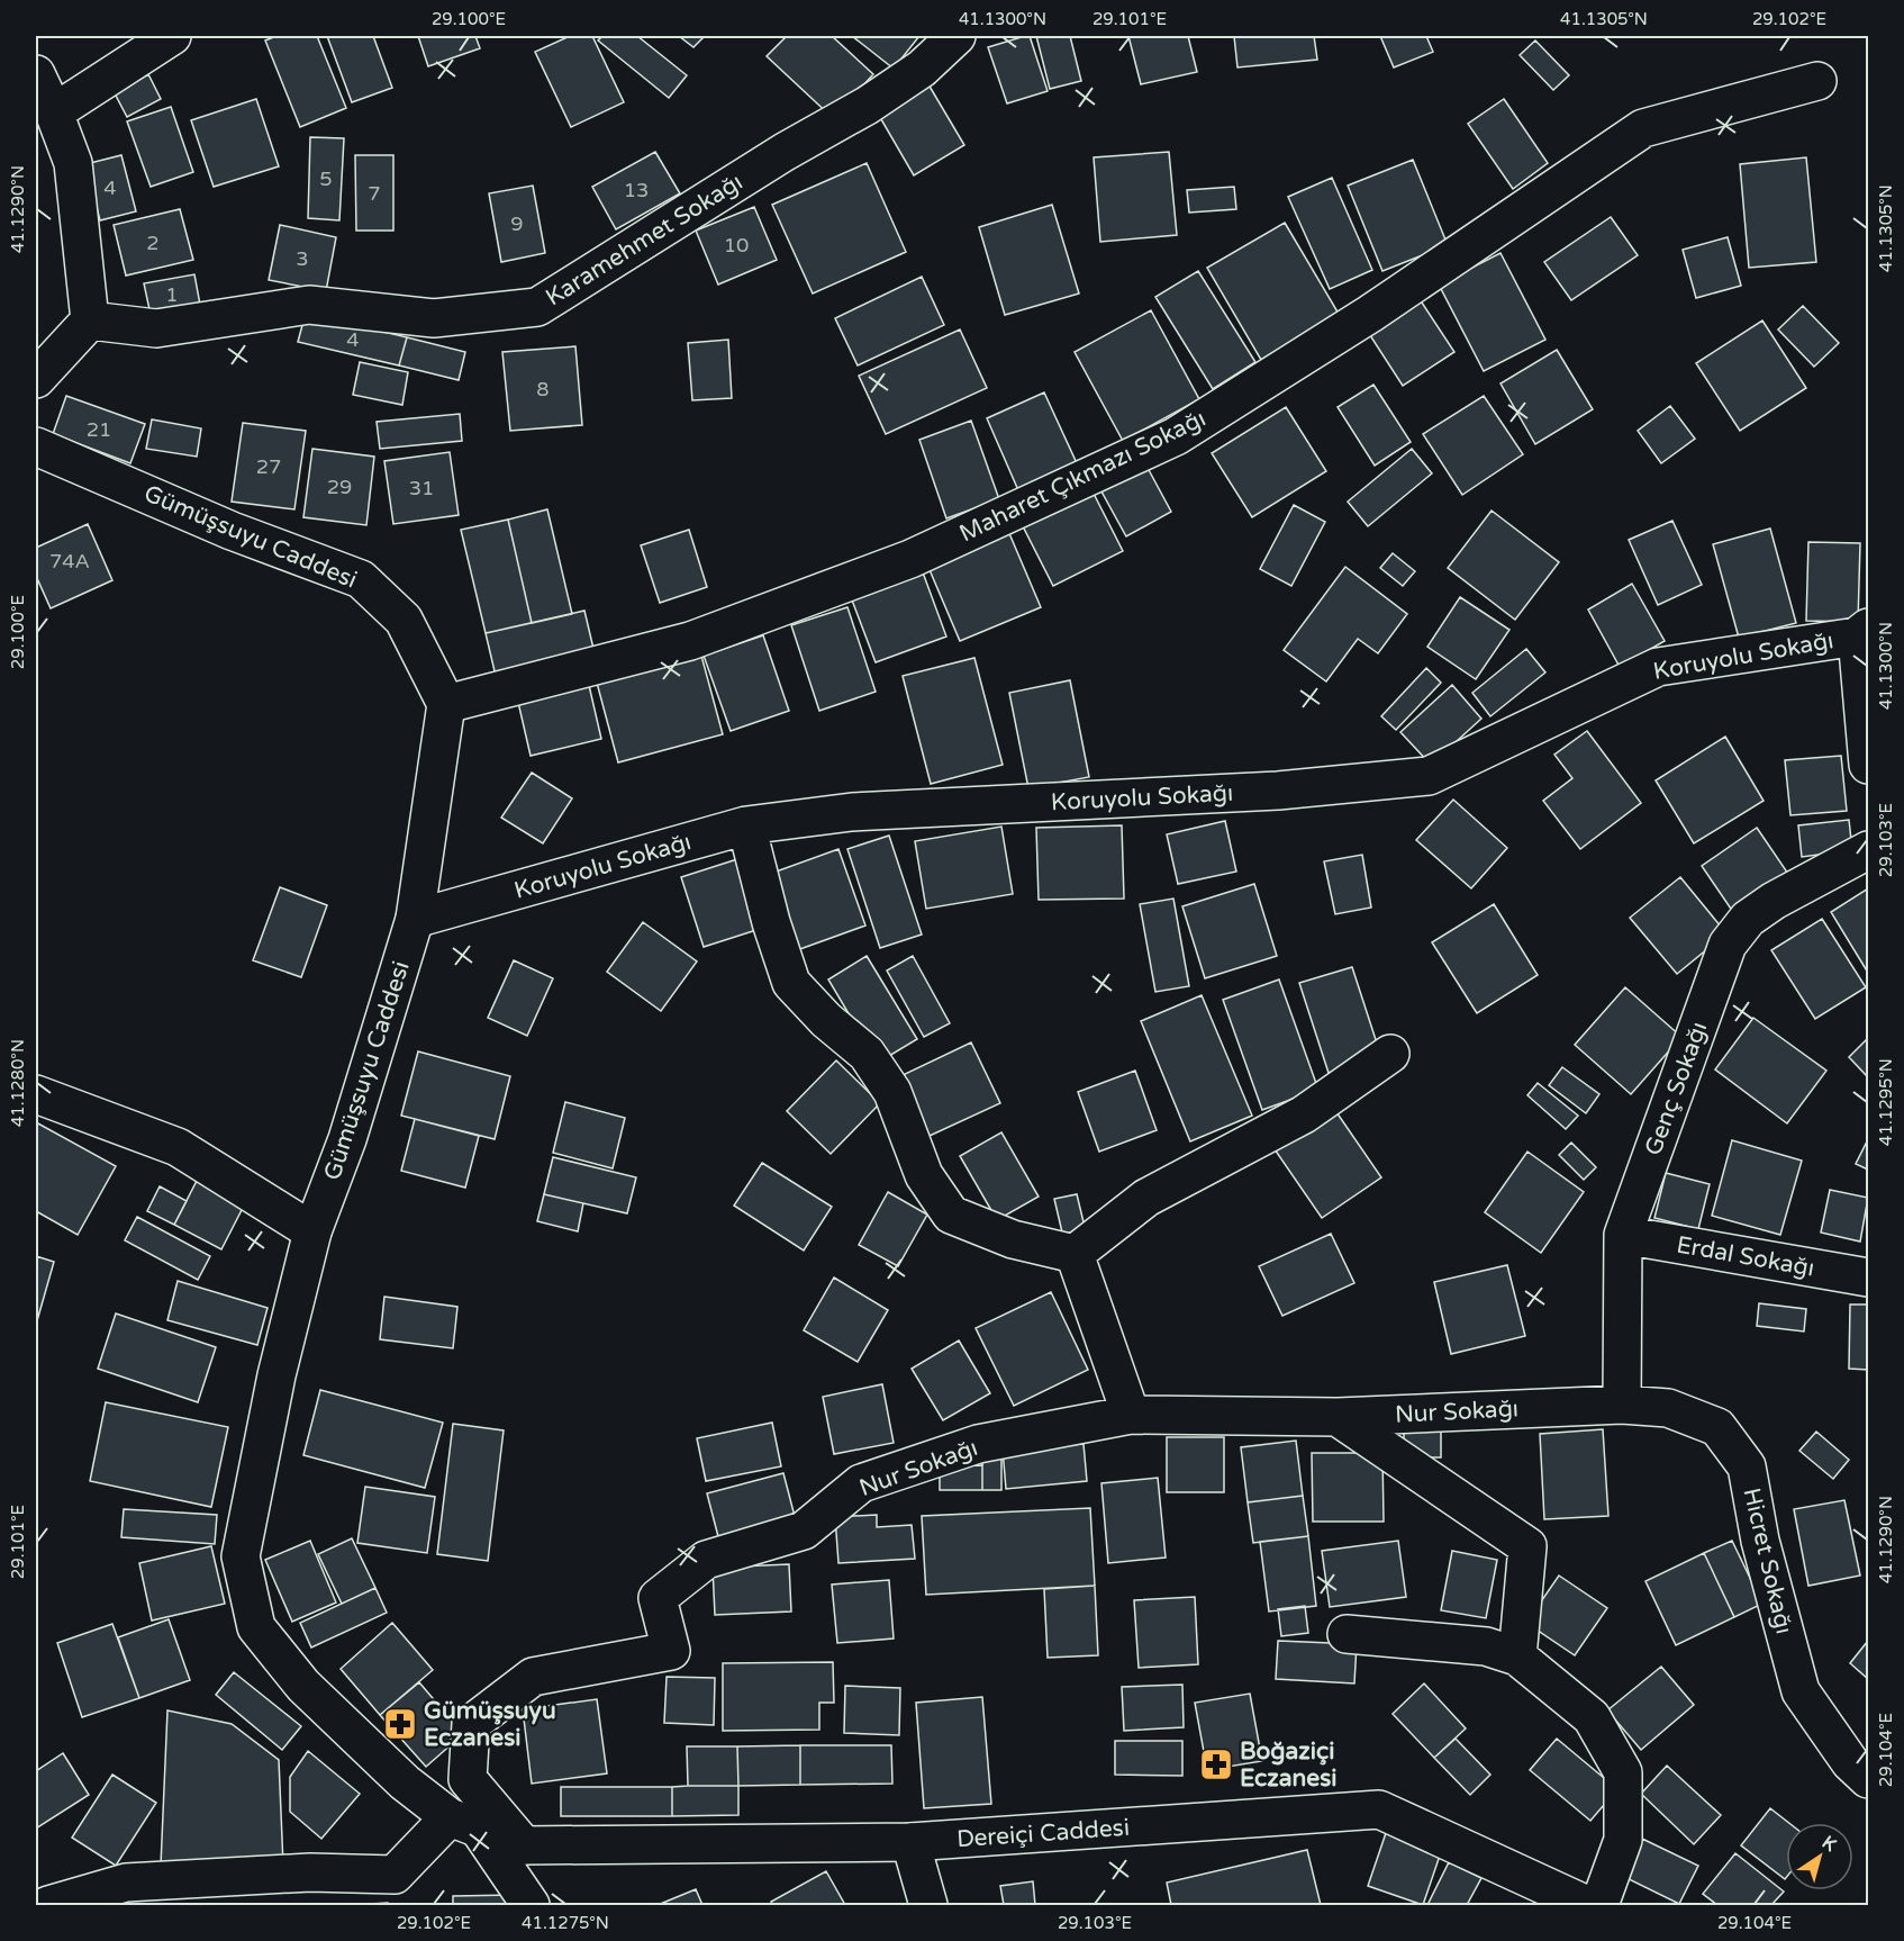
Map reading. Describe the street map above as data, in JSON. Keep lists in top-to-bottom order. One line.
{"streets":{"street":["Karamehmet Sokağı","Maharet Çıkmazı Sokağı","Gümüşsuyu Caddesi","Koruyolu Sokağı","Genç Sokağı","Erdal Sokağı","Nur Sokağı","Hicret Sokağı","Dereiçi Caddesi"]},"crossings":[["Maharet Çıkmazı Sokağı","Gümüşsuyu Caddesi"],["Gümüşsuyu Caddesi","Koruyolu Sokağı"],["Gümüşsuyu Caddesi","Dereiçi Caddesi"],["Genç Sokağı","Erdal Sokağı"],["Genç Sokağı","Nur Sokağı"],["Genç Sokağı","Hicret Sokağı"],["Nur Sokağı","Hicret Sokağı"],["Nur Sokağı","Dereiçi Caddesi"]],"places":{"pharmacy":["Gümüşsuyu Eczanesi","Boğaziçi Eczanesi"]},"house_numbers":["5","4","13","7","9","2","10","3","1","4","8","21","27","29","31","74A"],"north":"top right","coordinates":["29.100°E","41.1300°N","29.101°E","41.1305°N","29.102°E","41.1290°N","29.103°E","41.1280°N","41.1295°N","29.104°E","41.1275°N"]}
